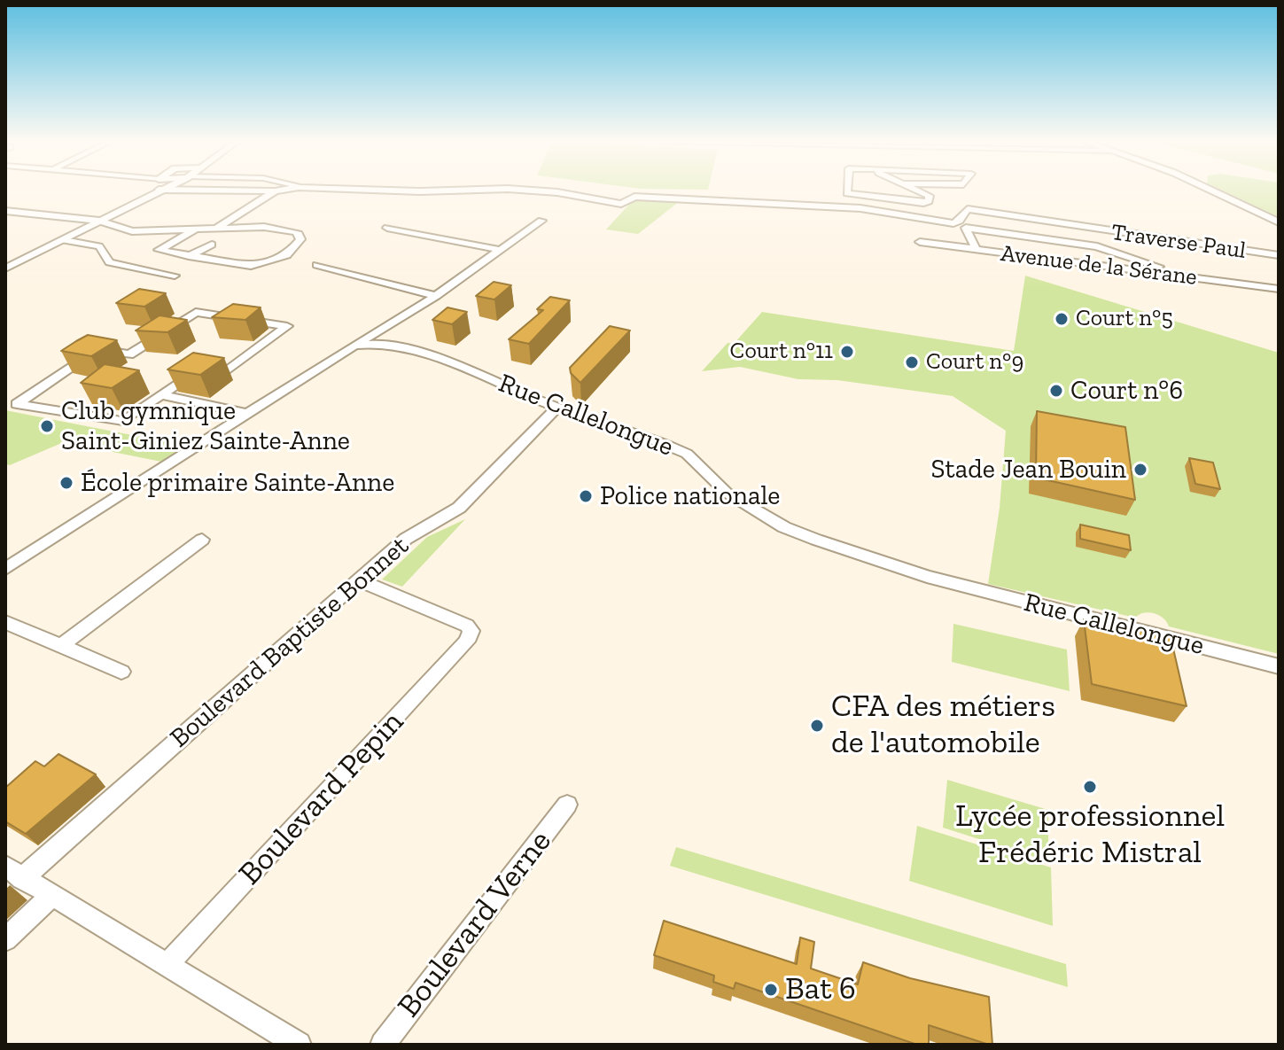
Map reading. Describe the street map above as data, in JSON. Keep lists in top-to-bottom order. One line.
{"streets":{"street":["Traverse Paul","Avenue de la Sérane","Rue Callelongue","Boulevard Baptiste Bonnet","Boulevard Pepin","Boulevard Verne"]},"crossings":[["Rue Callelongue","Boulevard Baptiste Bonnet"],["Boulevard Baptiste Bonnet","Boulevard Pepin"]],"places":["Court n°5","Court n°11","Court n°9","Court n°6","Club gymnique Saint-Giniez Sainte-Anne","Stade Jean Bouin","École primaire Sainte-Anne","Police nationale","CFA des métiers de l'automobile","Lycée professionnel Frédéric Mistral","Bat 6"]}
